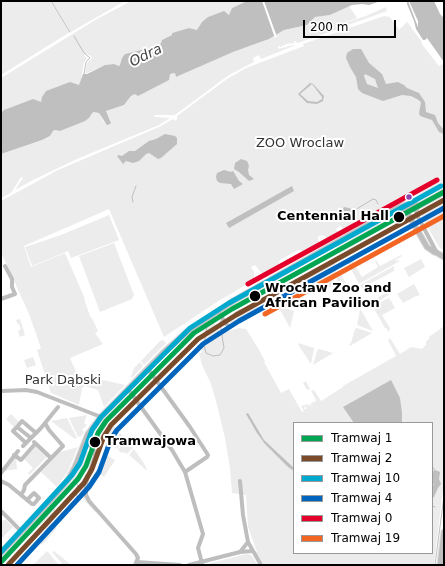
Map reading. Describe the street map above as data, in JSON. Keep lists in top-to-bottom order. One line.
{"water":["Odra"],"parks":["ZOO Wroclaw","Park Dąbski"],"places":["Centennial Hall","Wrocław Zoo and African Pavilion","Tramwajowa"],"lines":["tram line 0","tram line 10","tram line 1","tram line 2","tram line 4","tram line 19"],"legend":["Tramwaj 1","Tramwaj 2","Tramwaj 10","Tramwaj 4","Tramwaj 0","Tramwaj 19"],"scale_bar":"200 m"}
